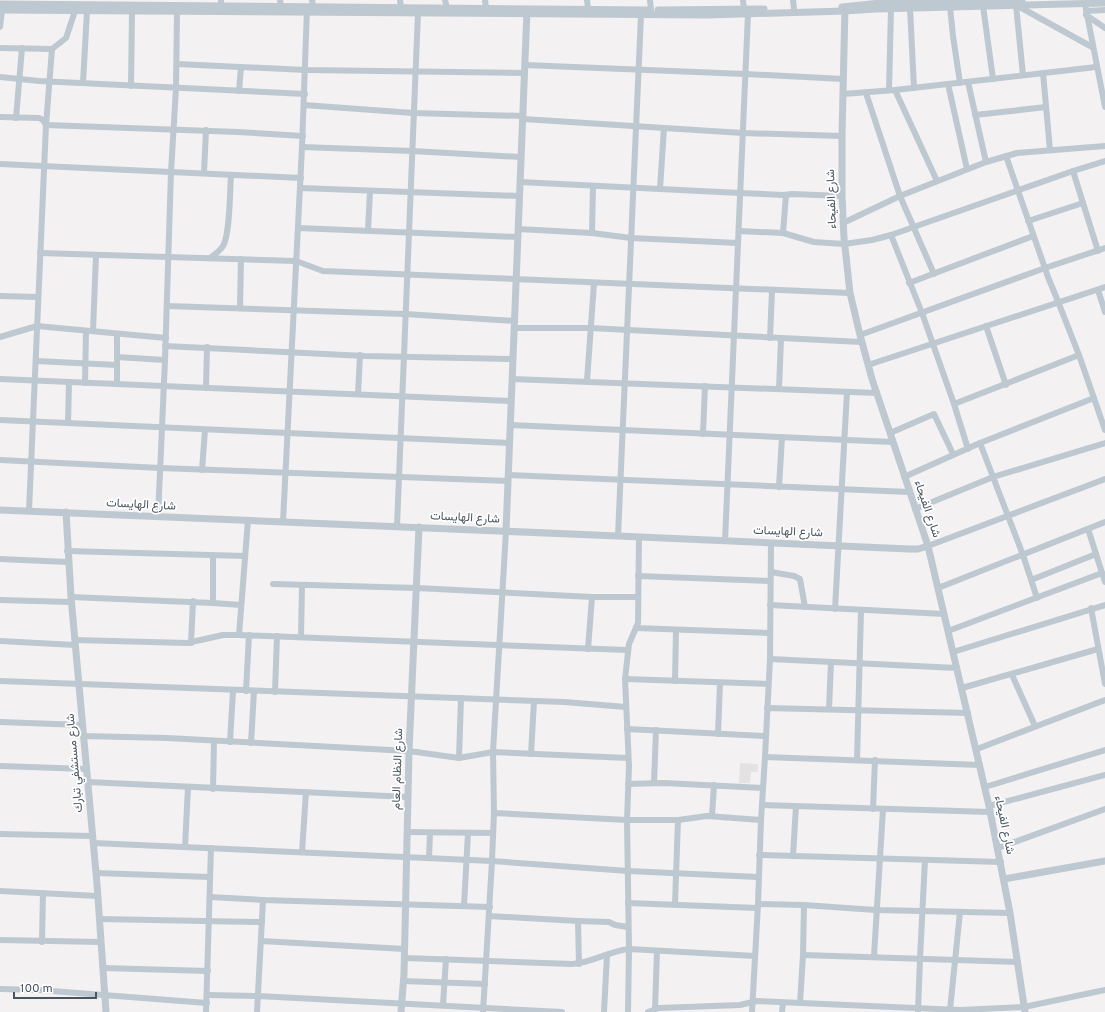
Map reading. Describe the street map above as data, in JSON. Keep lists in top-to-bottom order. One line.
{"streets":{"street":["شارع الفيحاء","شارع الهايسات","شارع مستشفي تبارك","شارع النظام العام"]},"crossings":[["شارع الفيحاء","شارع الهايسات"],["شارع الهايسات","شارع مستشفي تبارك"],["شارع الهايسات","شارع النظام العام"]],"scale_bar":"100 m"}
